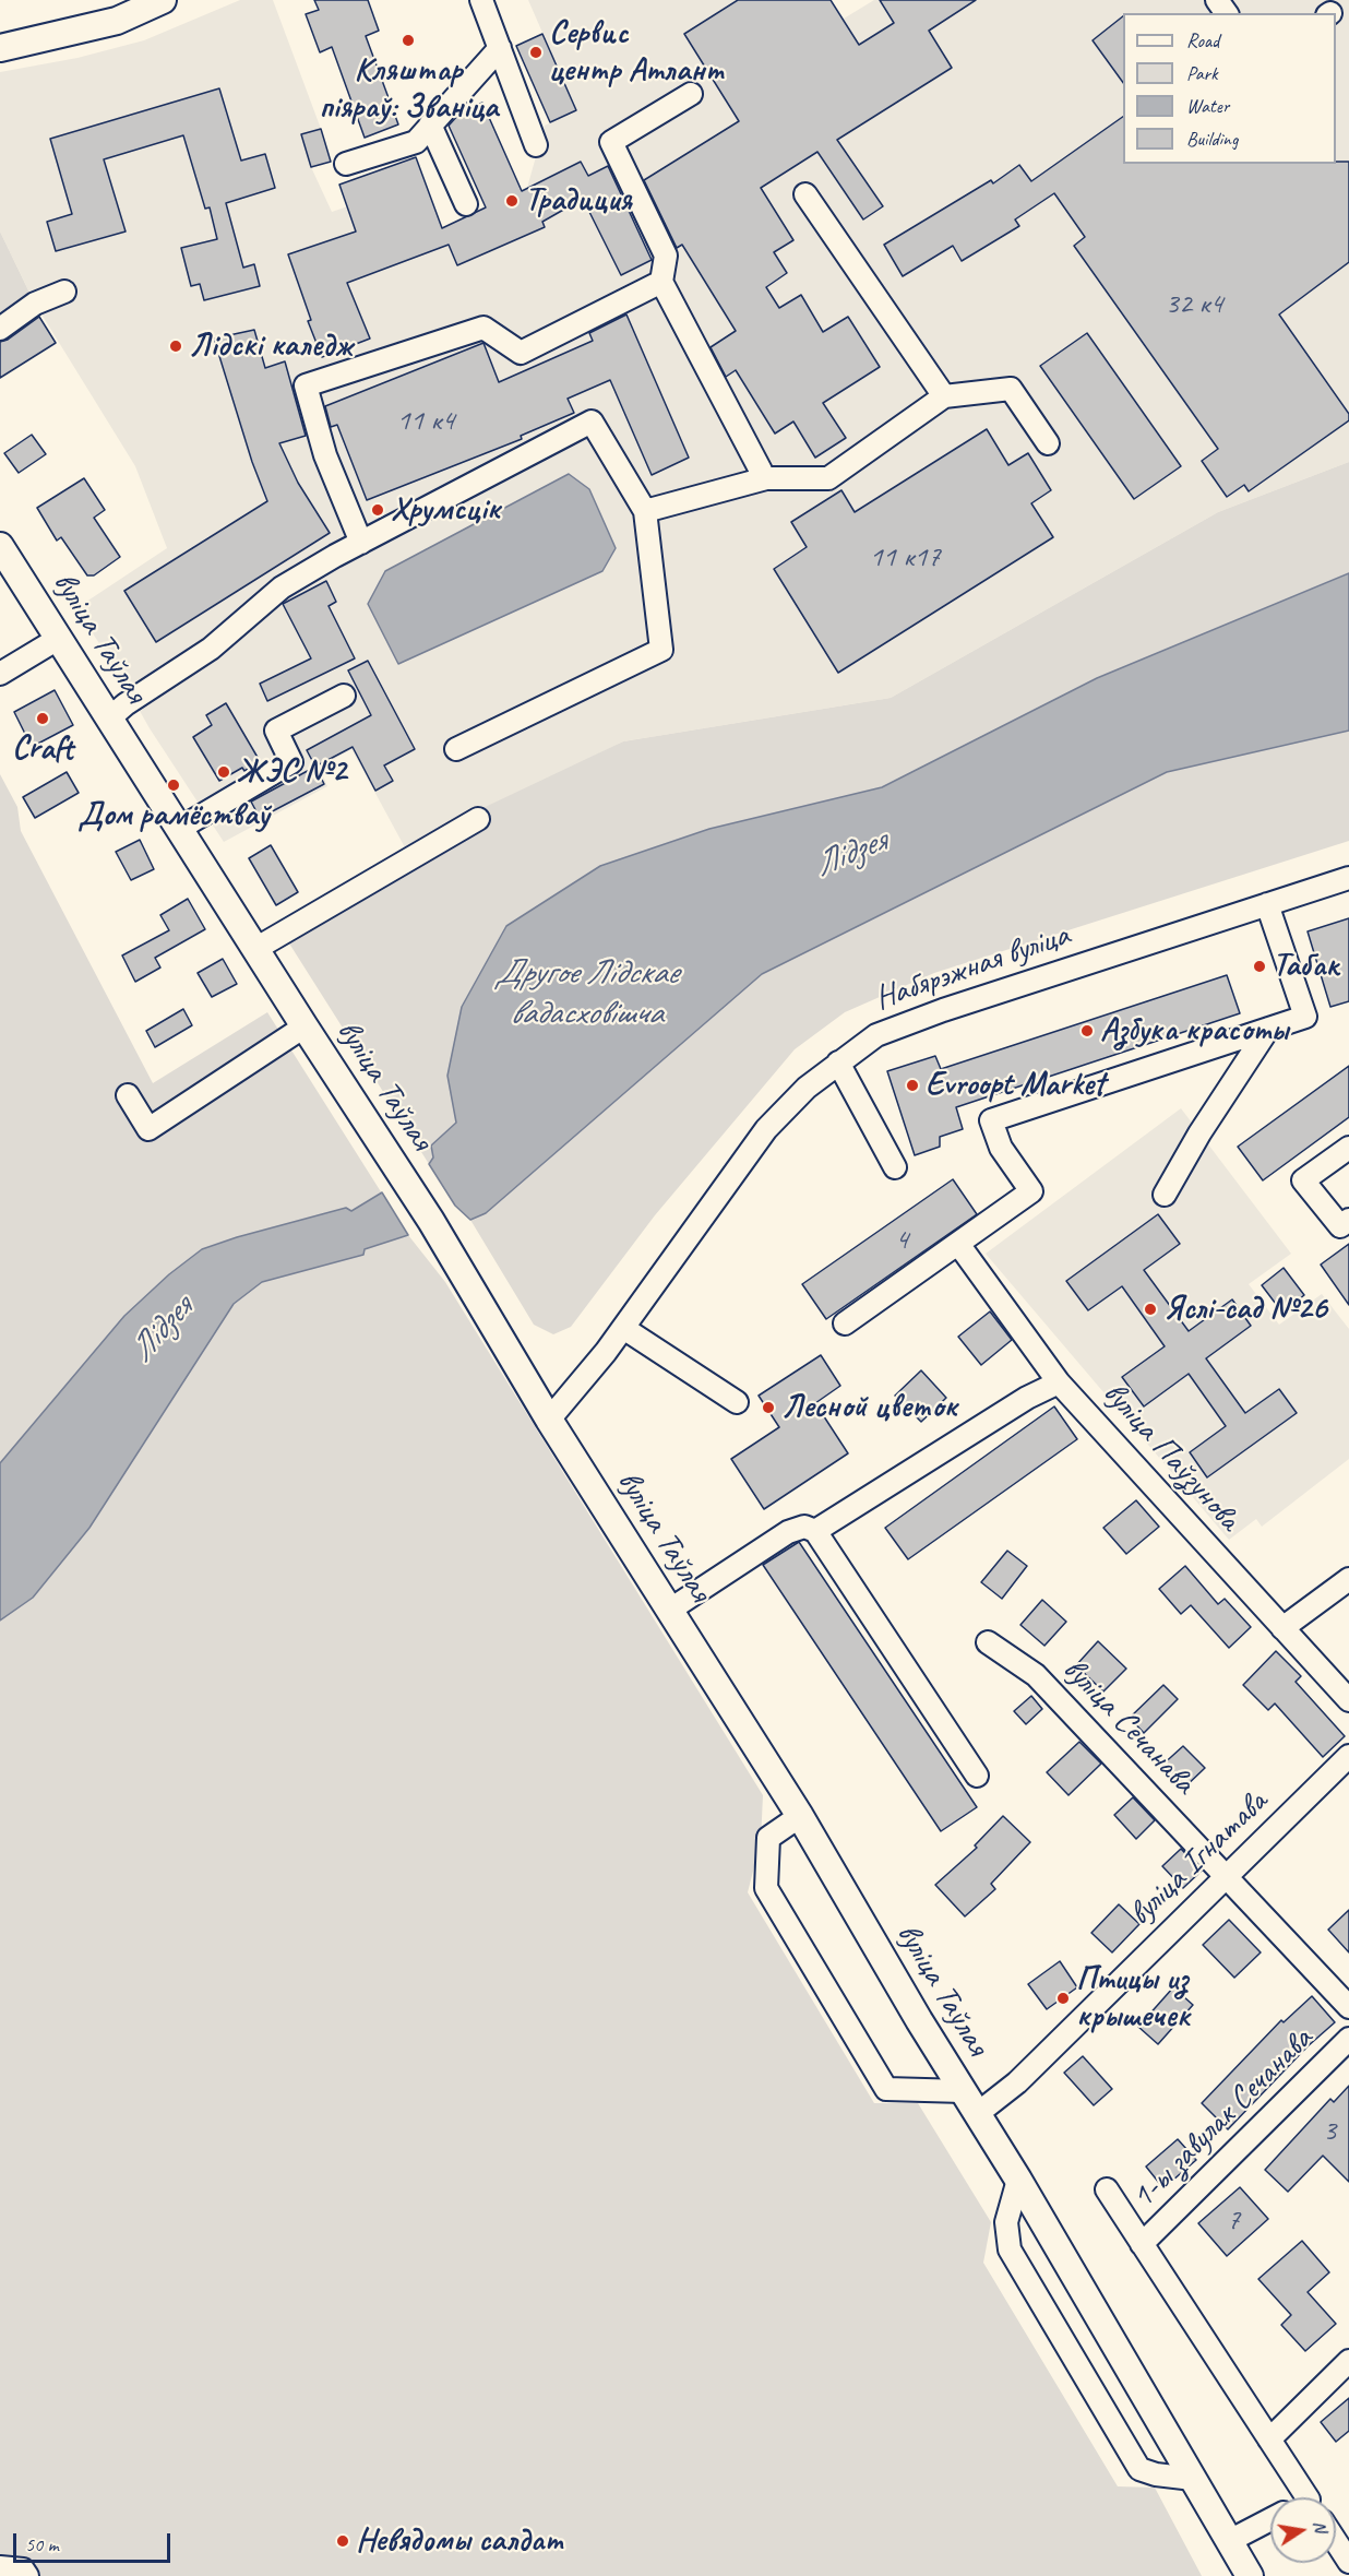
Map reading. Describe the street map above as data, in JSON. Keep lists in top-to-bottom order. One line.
{"streets":{"main road":["вуліца Таўлая"],"street":["Набярэжная вуліца","вуліца Паўзунова","вуліца Сечанава","вуліца Ігнатава","1-ы завулак Сечанава"]},"crossings":[["вуліца Таўлая","Набярэжная вуліца"],["вуліца Таўлая","вуліца Ігнатава"],["вуліца Сечанава","вуліца Ігнатава"]],"water":["Лідзея","Другое Лідскае вадасховішча"],"places":["Кляштар піяраў: Званіца","Сервис центр Атлант","Традиция","Лідскі каледж","Хрумсцік","Craft","ЖЭС №2","Дом рамёстваў","Табак","Азбука красоты","Evroopt Market","Яслі-сад №26","Лесной цветок","Птицы из крышечек","Невядомы салдат"],"house_numbers":["32 к4","11 к4","11 к17","4","3","7"],"legend":["Road","Park","Water","Building"],"scale_bar":"50 m","north":"right"}
